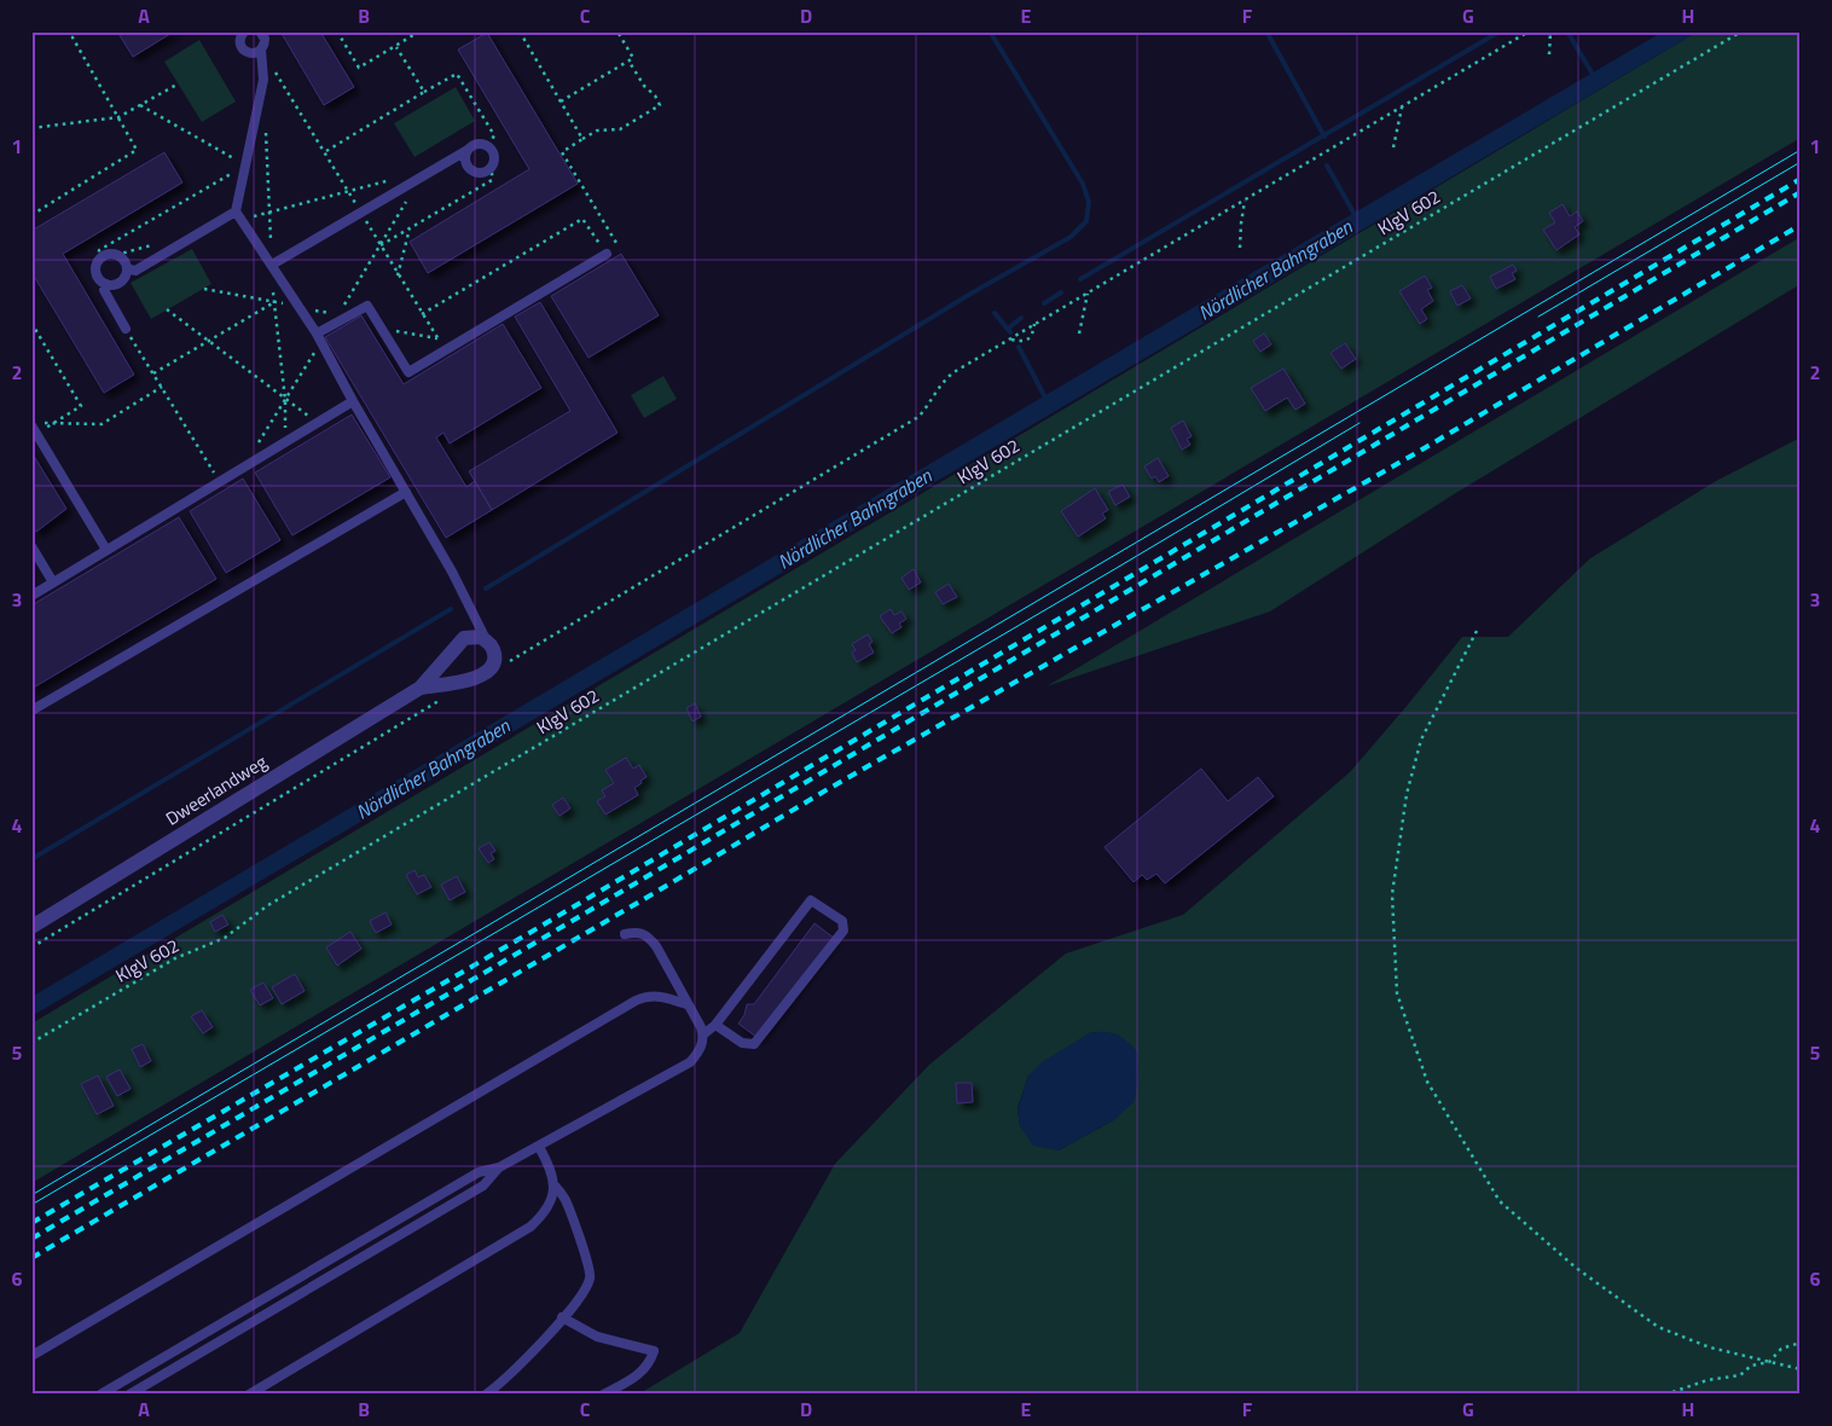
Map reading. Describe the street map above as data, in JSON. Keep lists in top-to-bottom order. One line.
{"streets":{"street":["Dweerlandweg"],"path":["KlgV 602"]},"water":["Nördlicher Bahngraben"],"grid":{"columns":["A","B","C","D","E","F","G","H"],"rows":["1","2","3","4","5","6"]}}
